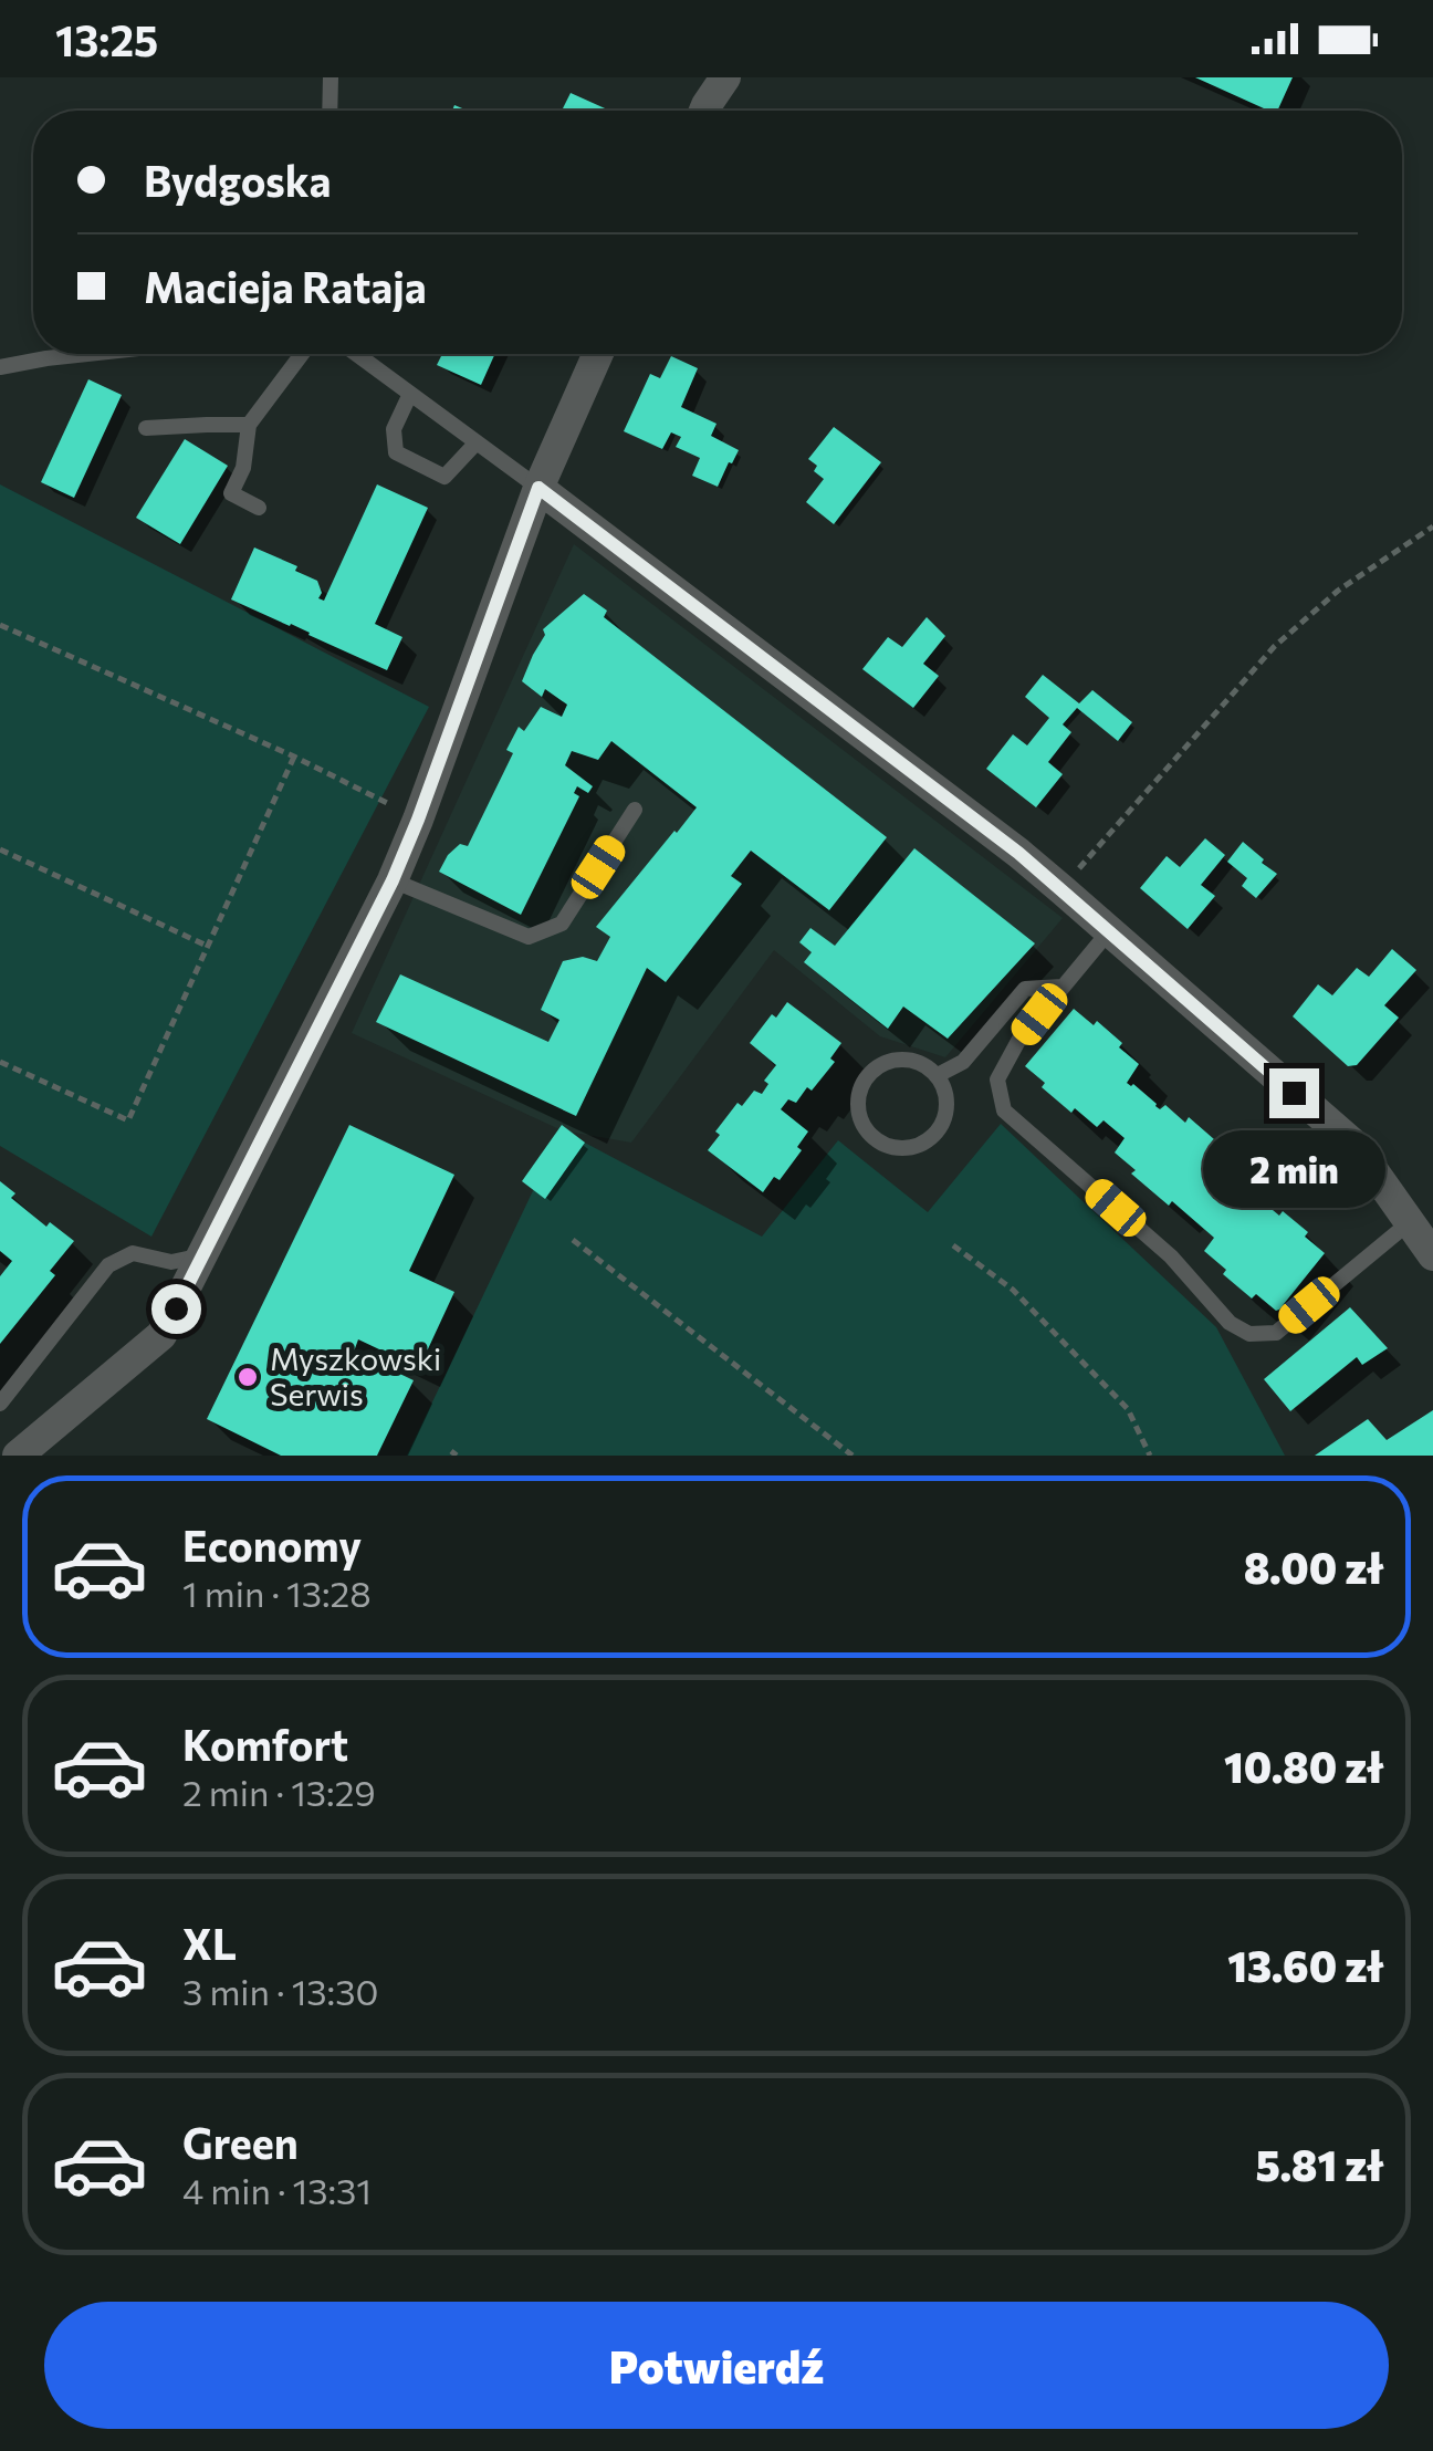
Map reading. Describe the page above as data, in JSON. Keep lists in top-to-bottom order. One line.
{"places":["Myszkowski Serwis"],"page":{"status":"13:25","banner":["Bydgoska","Macieja Rataja"],"bubble":"2 min","list":[{"name":"Economy","note":"1 min · 13:28","value":"8.00 zł"},{"name":"Komfort","note":"2 min · 13:29","value":"10.80 zł"},{"name":"XL","note":"3 min · 13:30","value":"13.60 zł"},{"name":"Green","note":"4 min · 13:31","value":"5.81 zł"}],"buttons":"Potwierdź"}}
